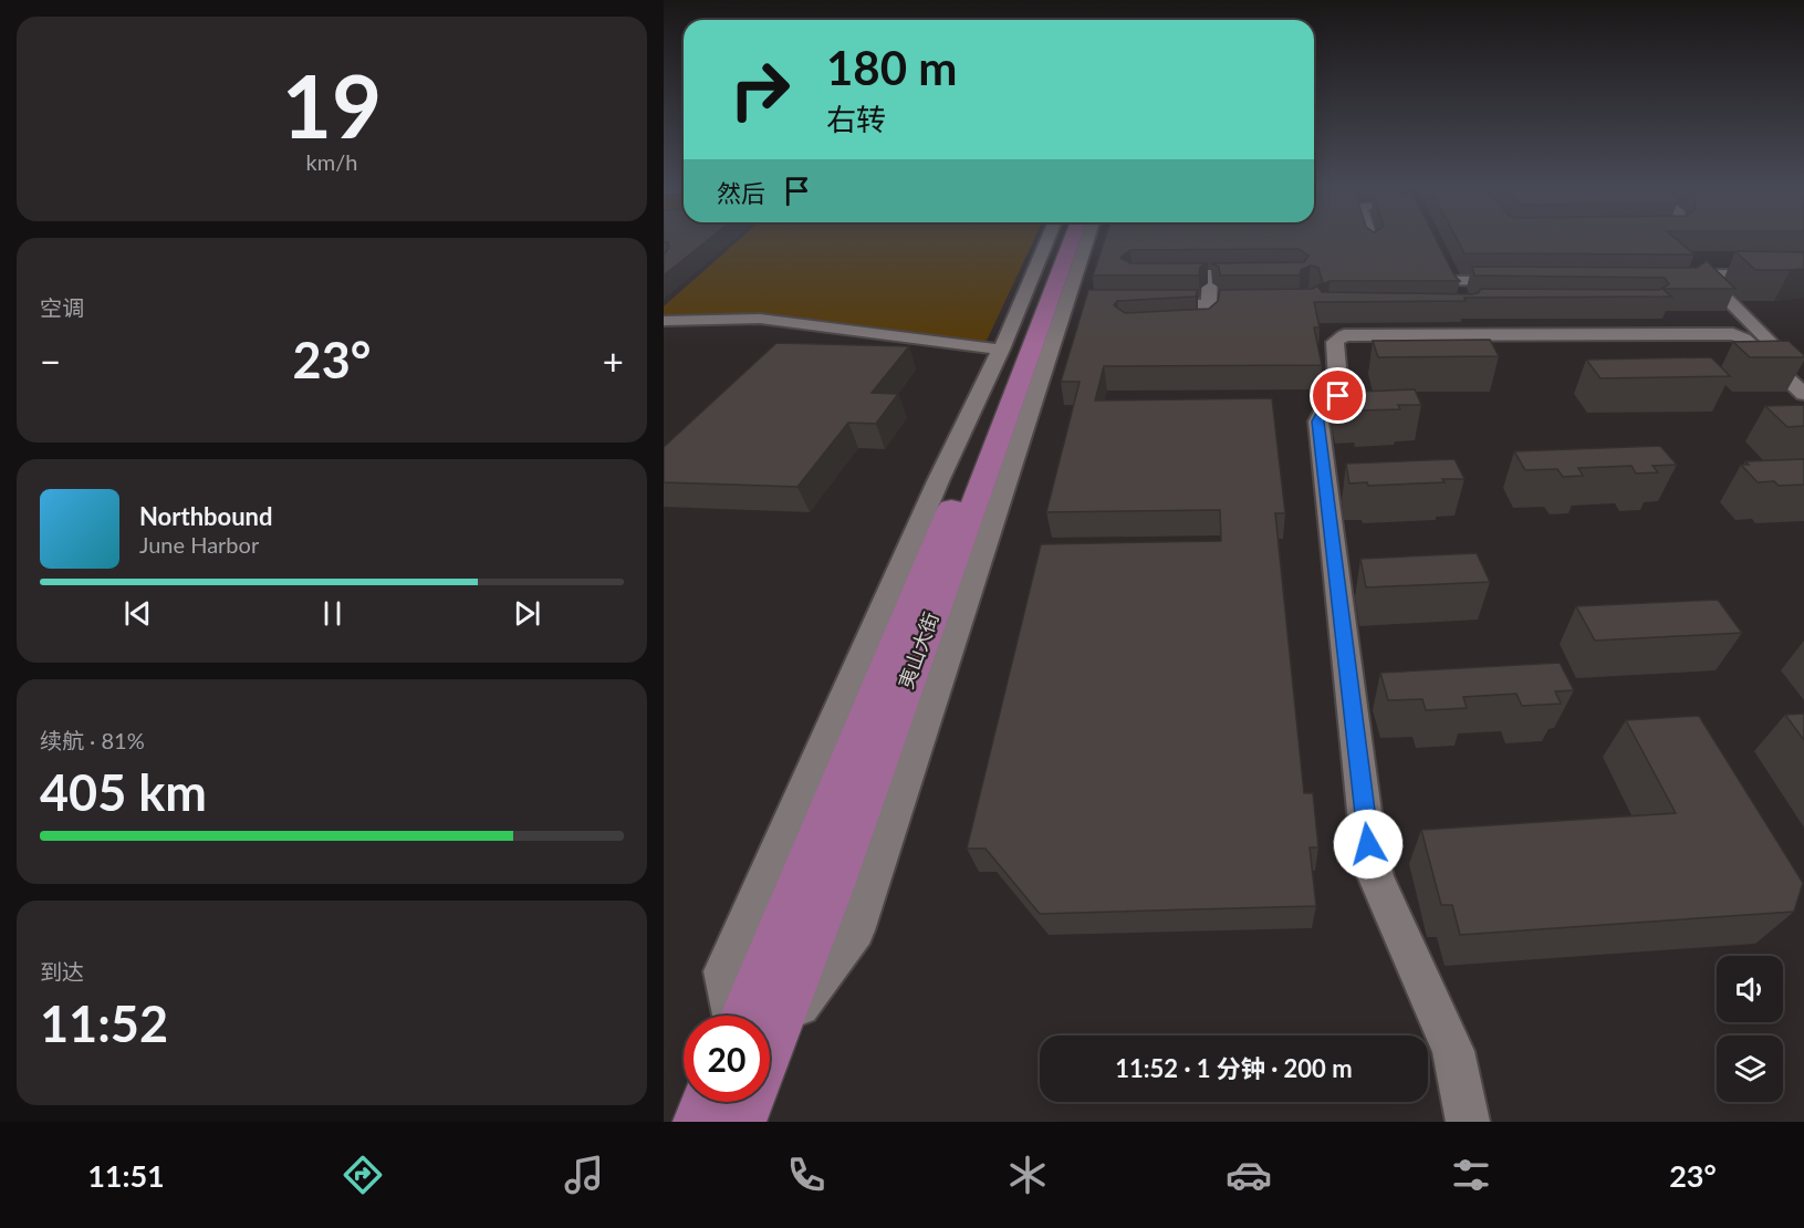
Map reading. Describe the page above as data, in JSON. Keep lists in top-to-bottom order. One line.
{"streets":{"main road":["夷山大街"]},"page":{"tile":[["19","km/h"],"空调",["续航 · 81%","405 km"],["到达","11:52"]],"turn":["180 m","右转"],"then":"然后","heat":["−","23°","+"],"song":["Northbound","June Harbor"],"limit":"20","trip":"11:52 · 1 分钟 · 200 m","tabs":["11:51","23°"]}}
